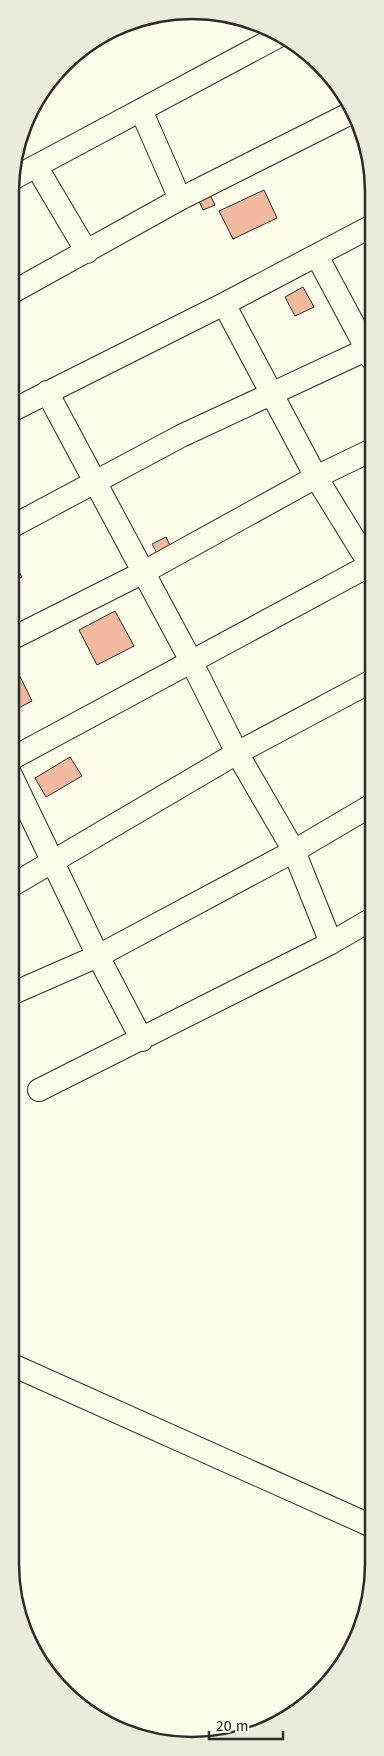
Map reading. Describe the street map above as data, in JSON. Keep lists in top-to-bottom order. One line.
{"scale_bar":"20 m"}
